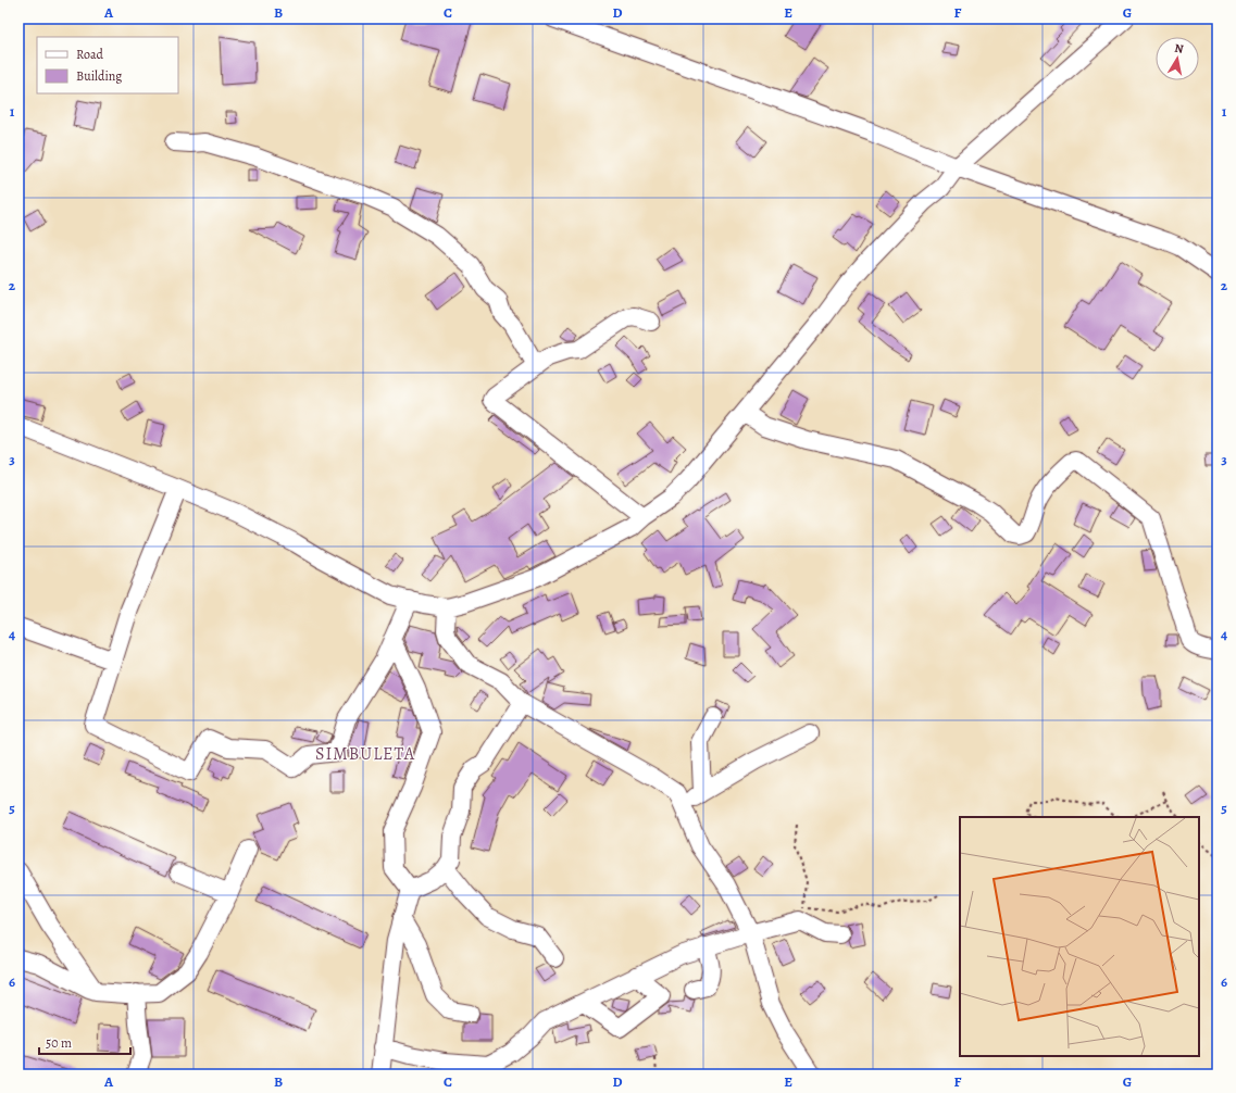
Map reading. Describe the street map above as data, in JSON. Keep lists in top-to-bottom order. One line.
{"districts":["SIMBULETA"],"legend":["Road","Building"],"scale_bar":"50 m","north":"top","grid":{"columns":["A","B","C","D","E","F","G"],"rows":["1","2","3","4","5","6"]}}
